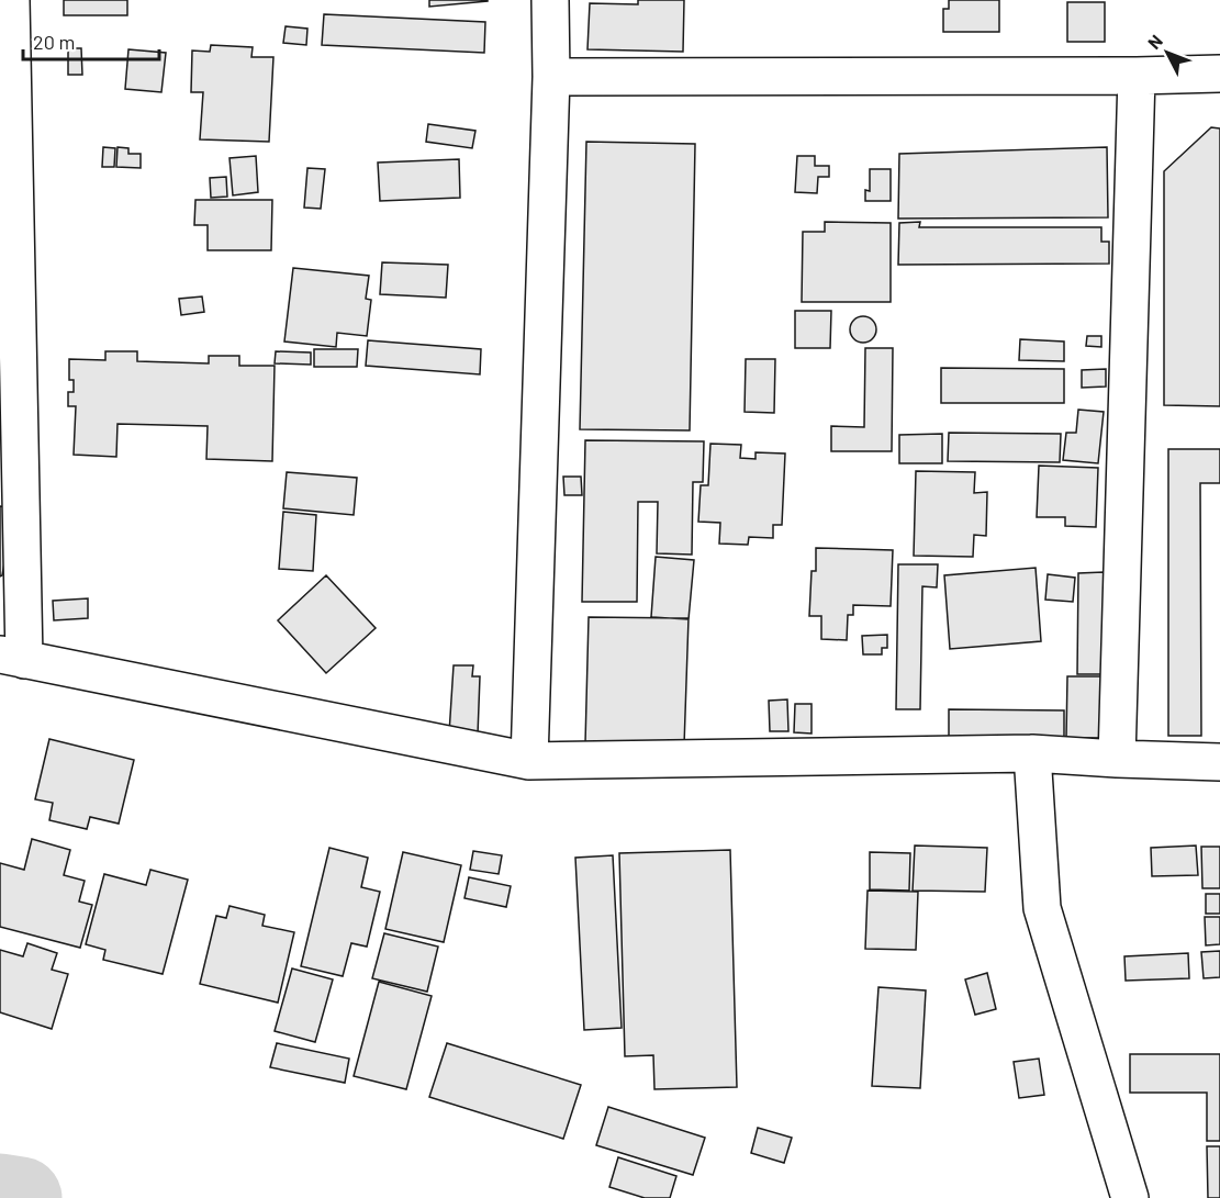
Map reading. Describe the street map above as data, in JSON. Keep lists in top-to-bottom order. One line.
{"scale_bar":"20 m","north":"top left"}
